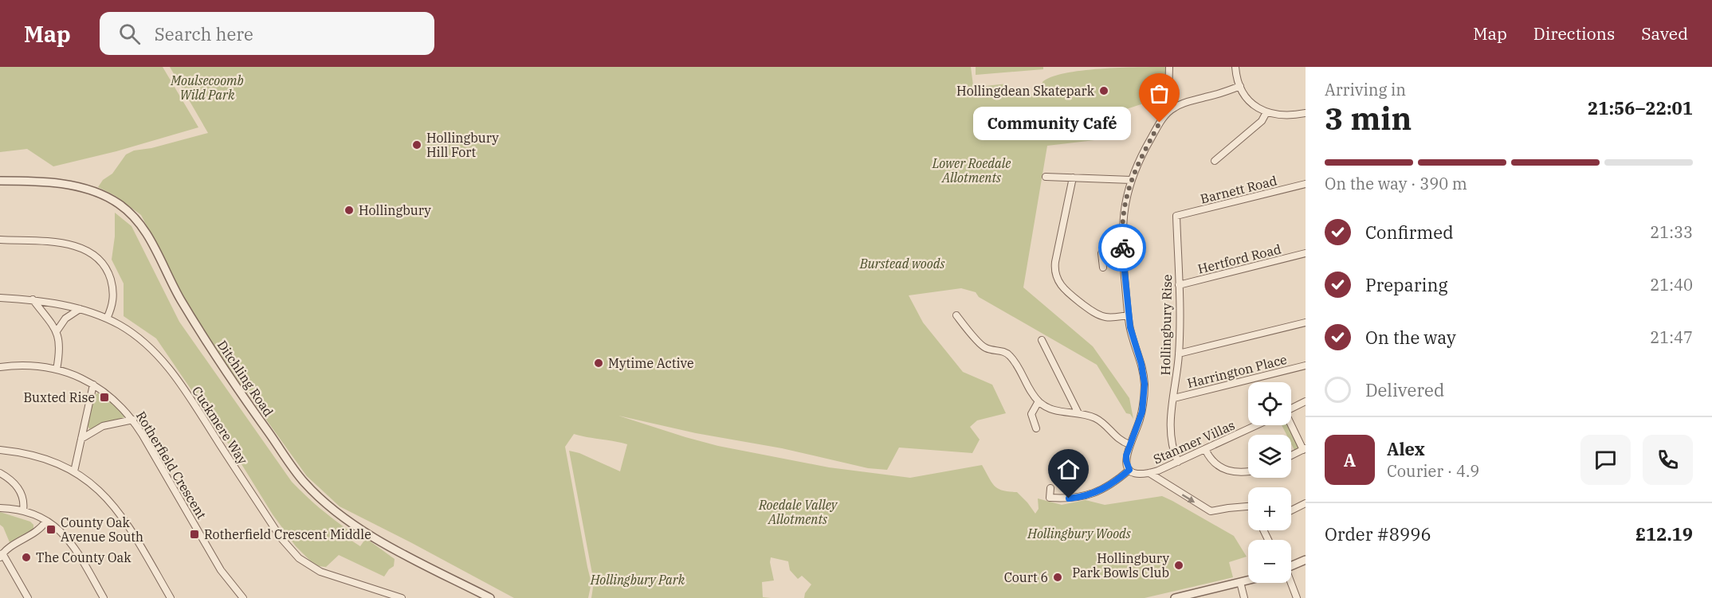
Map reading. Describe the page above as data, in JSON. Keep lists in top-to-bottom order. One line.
{"streets":{"street":["Barnett Road","Hertford Road","Hollingbury Rise","Harrington Place","Ditchling Road","Cuckmere Way","Stanmer Villas","Rotherfield Crescent"]},"crossings":[["Barnett Road","Hollingbury Rise"],["Hertford Road","Hollingbury Rise"],["Hollingbury Rise","Harrington Place"],["Hollingbury Rise","Stanmer Villas"]],"parks":["Moulsecoomb Wild Park","Lower Roedale Allotments","Burstead woods","Roedale Valley Allotments","Hollingbury Woods","Hollingbury Park"],"places":{"other":["Hollingdean Skatepark","Community Café","Hollingbury Hill Fort","Hollingbury","Mytime Active","The County Oak","Hollingbury Park Bowls Club","Court 6"],"transit":["Buxted Rise","County Oak Avenue South","Rotherfield Crescent Middle"]},"page":{"header":"Map","search":"Search here","nav":["Map","Directions","Saved"],"heading":["3 min","Arriving in","21:56–22:01"],"panel":["Alex","Courier · 4.9","Order #8996","£12.19"],"bubble":"Community Café","bar":"On the way · 390 m","list":[["Confirmed","21:33"],["Preparing","21:40"],["On the way","21:47"],"Delivered"],"map_buttons":["+","−"],"round":"A"}}
